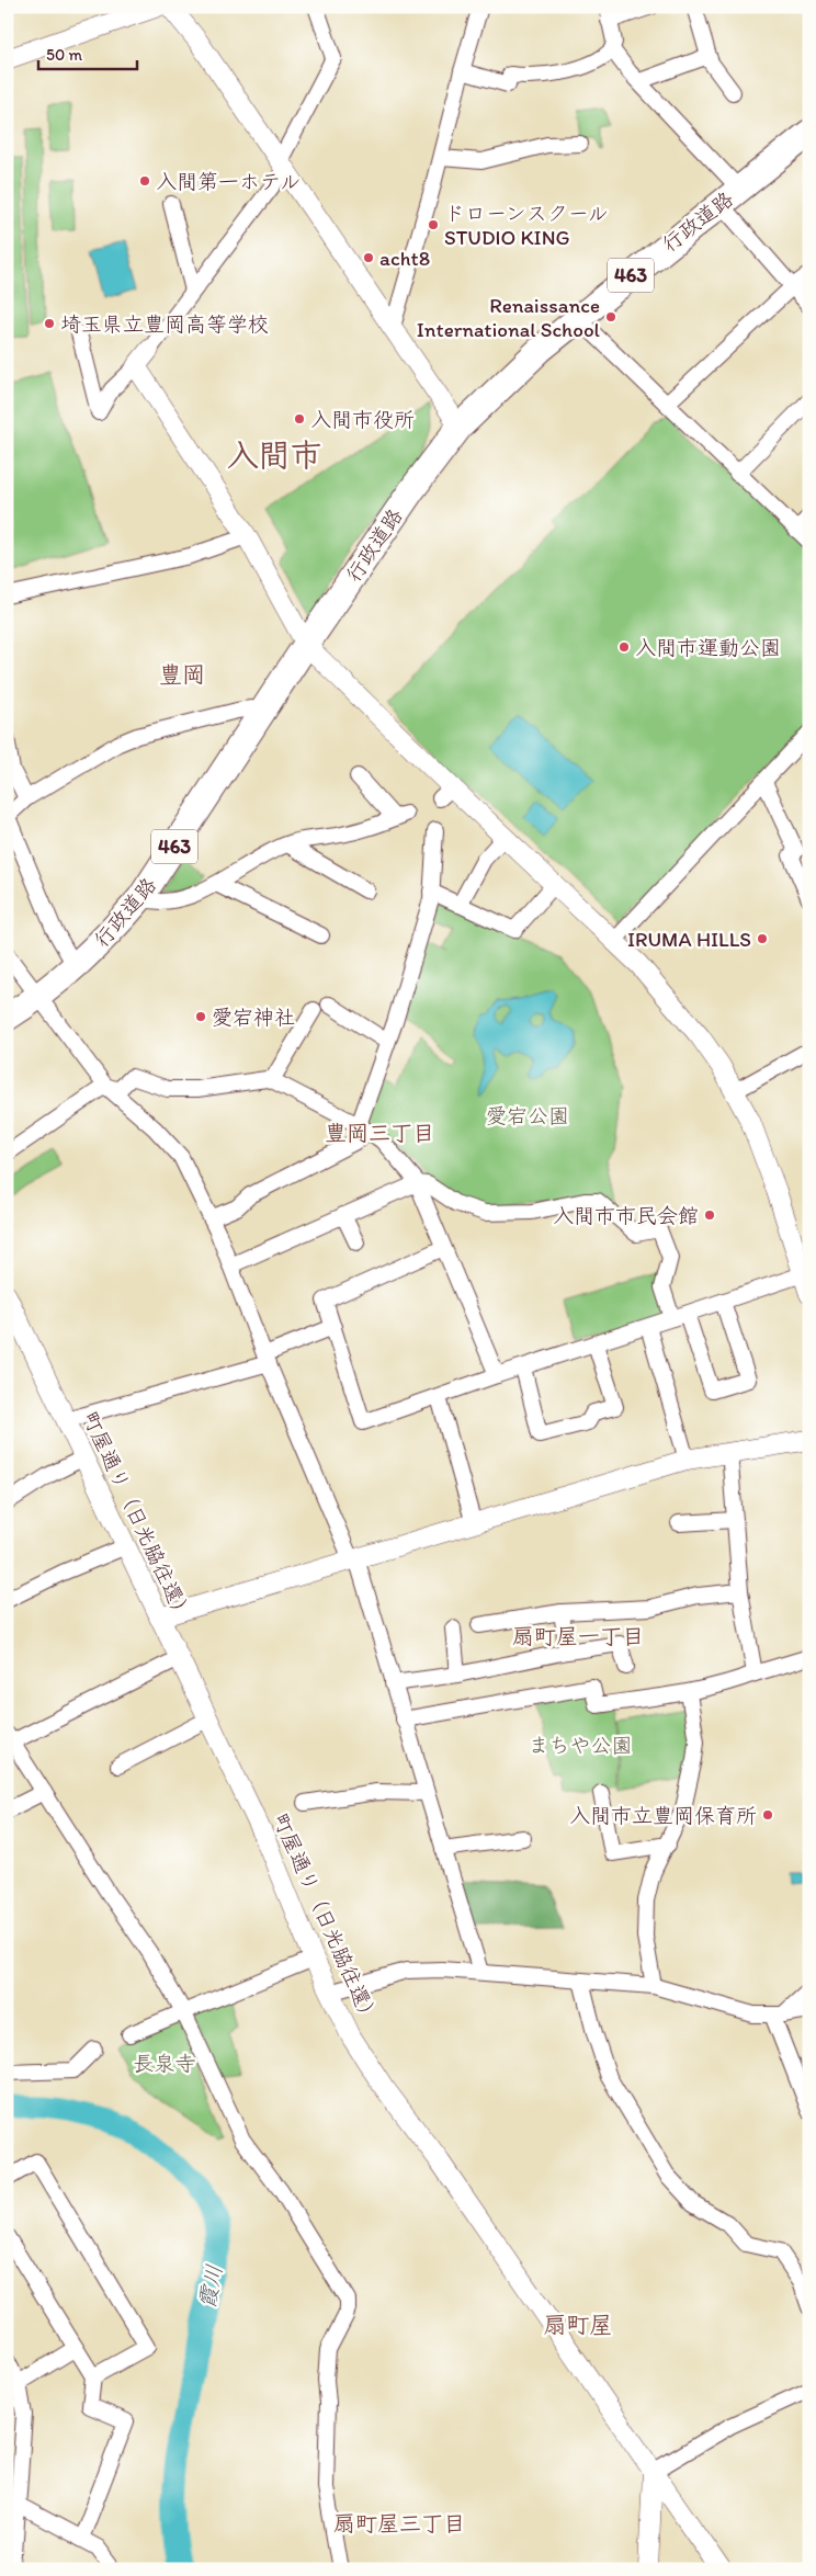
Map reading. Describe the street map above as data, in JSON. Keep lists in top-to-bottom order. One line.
{"streets":{"highway":["行政道路","463"],"street":["町屋通り（日光脇往還）"]},"districts":["入間市","豊岡","豊岡三丁目","扇町屋一丁目","扇町屋","扇町屋三丁目"],"water":["霞川"],"parks":["愛宕公園","まちや公園","長泉寺"],"places":["入間第一ホテル","ドローンスクール STUDIO KING","acht8","Renaissance International School","埼玉県立豊岡高等学校","入間市役所","入間市運動公園","IRUMA HILLS","愛宕神社","入間市市民会館","入間市立豊岡保育所"],"scale_bar":"50 m"}
